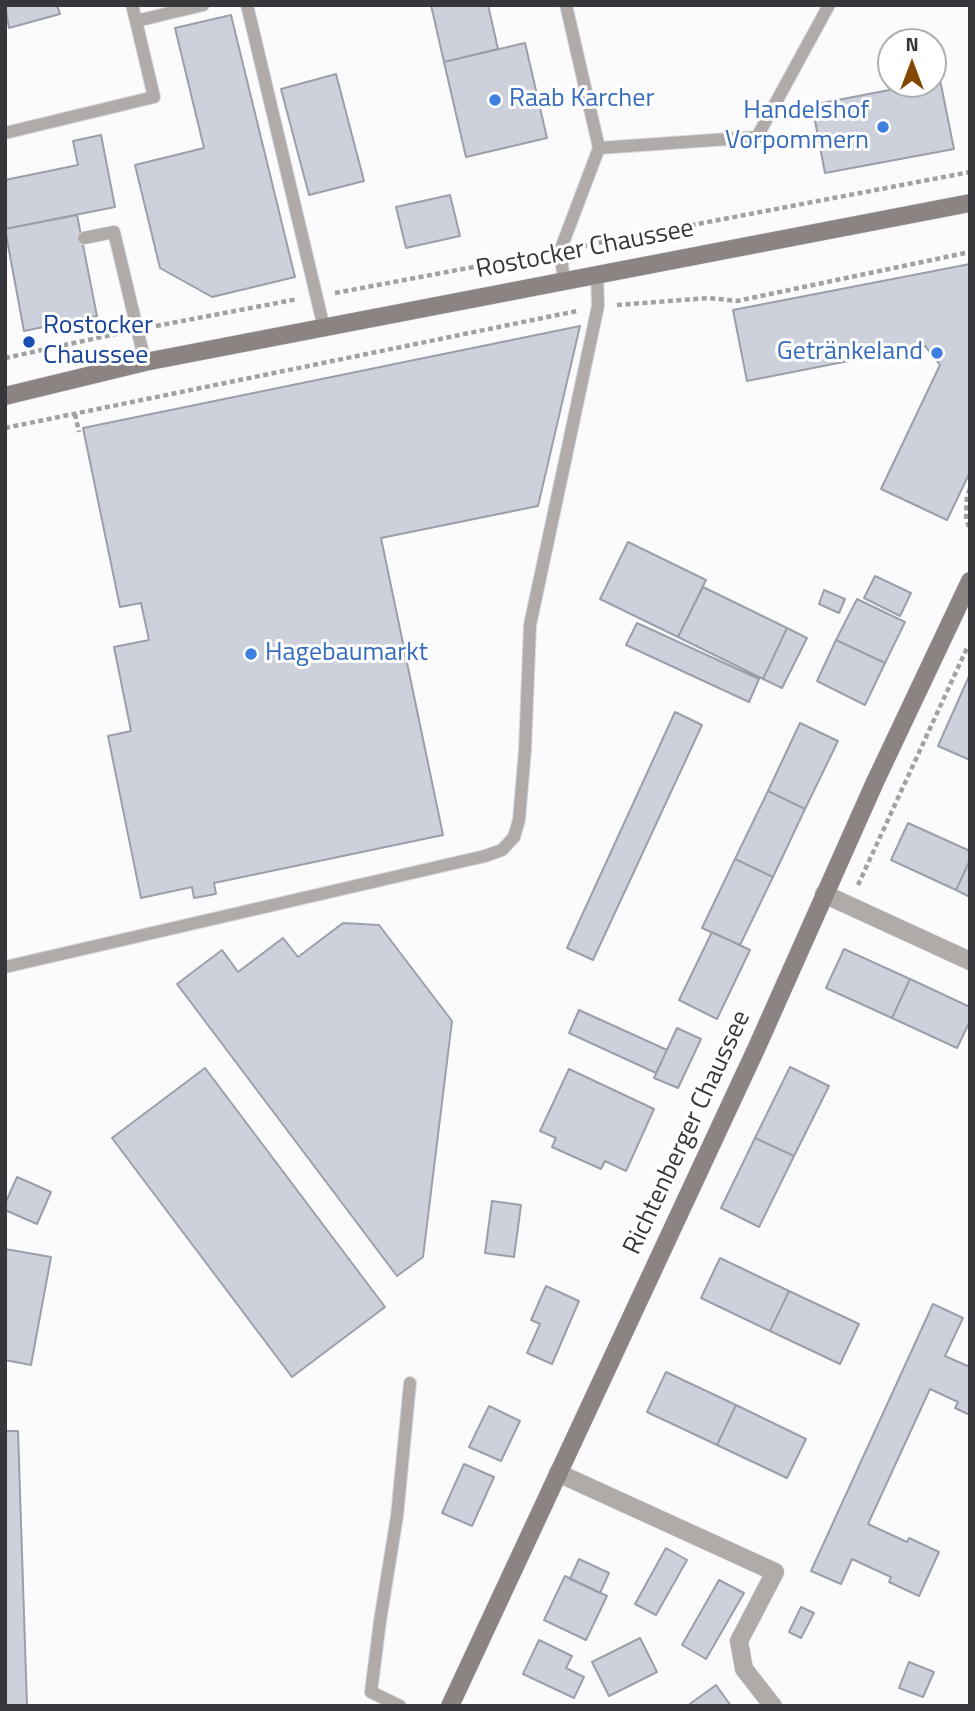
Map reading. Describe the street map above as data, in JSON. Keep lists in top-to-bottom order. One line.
{"streets":{"street":["Rostocker Chaussee","Richtenberger Chaussee"]},"places":["Raab Karcher","Handelshof Vorpommern","Rostocker Chaussee","Getränkeland","Hagebaumarkt"],"north":"top"}
